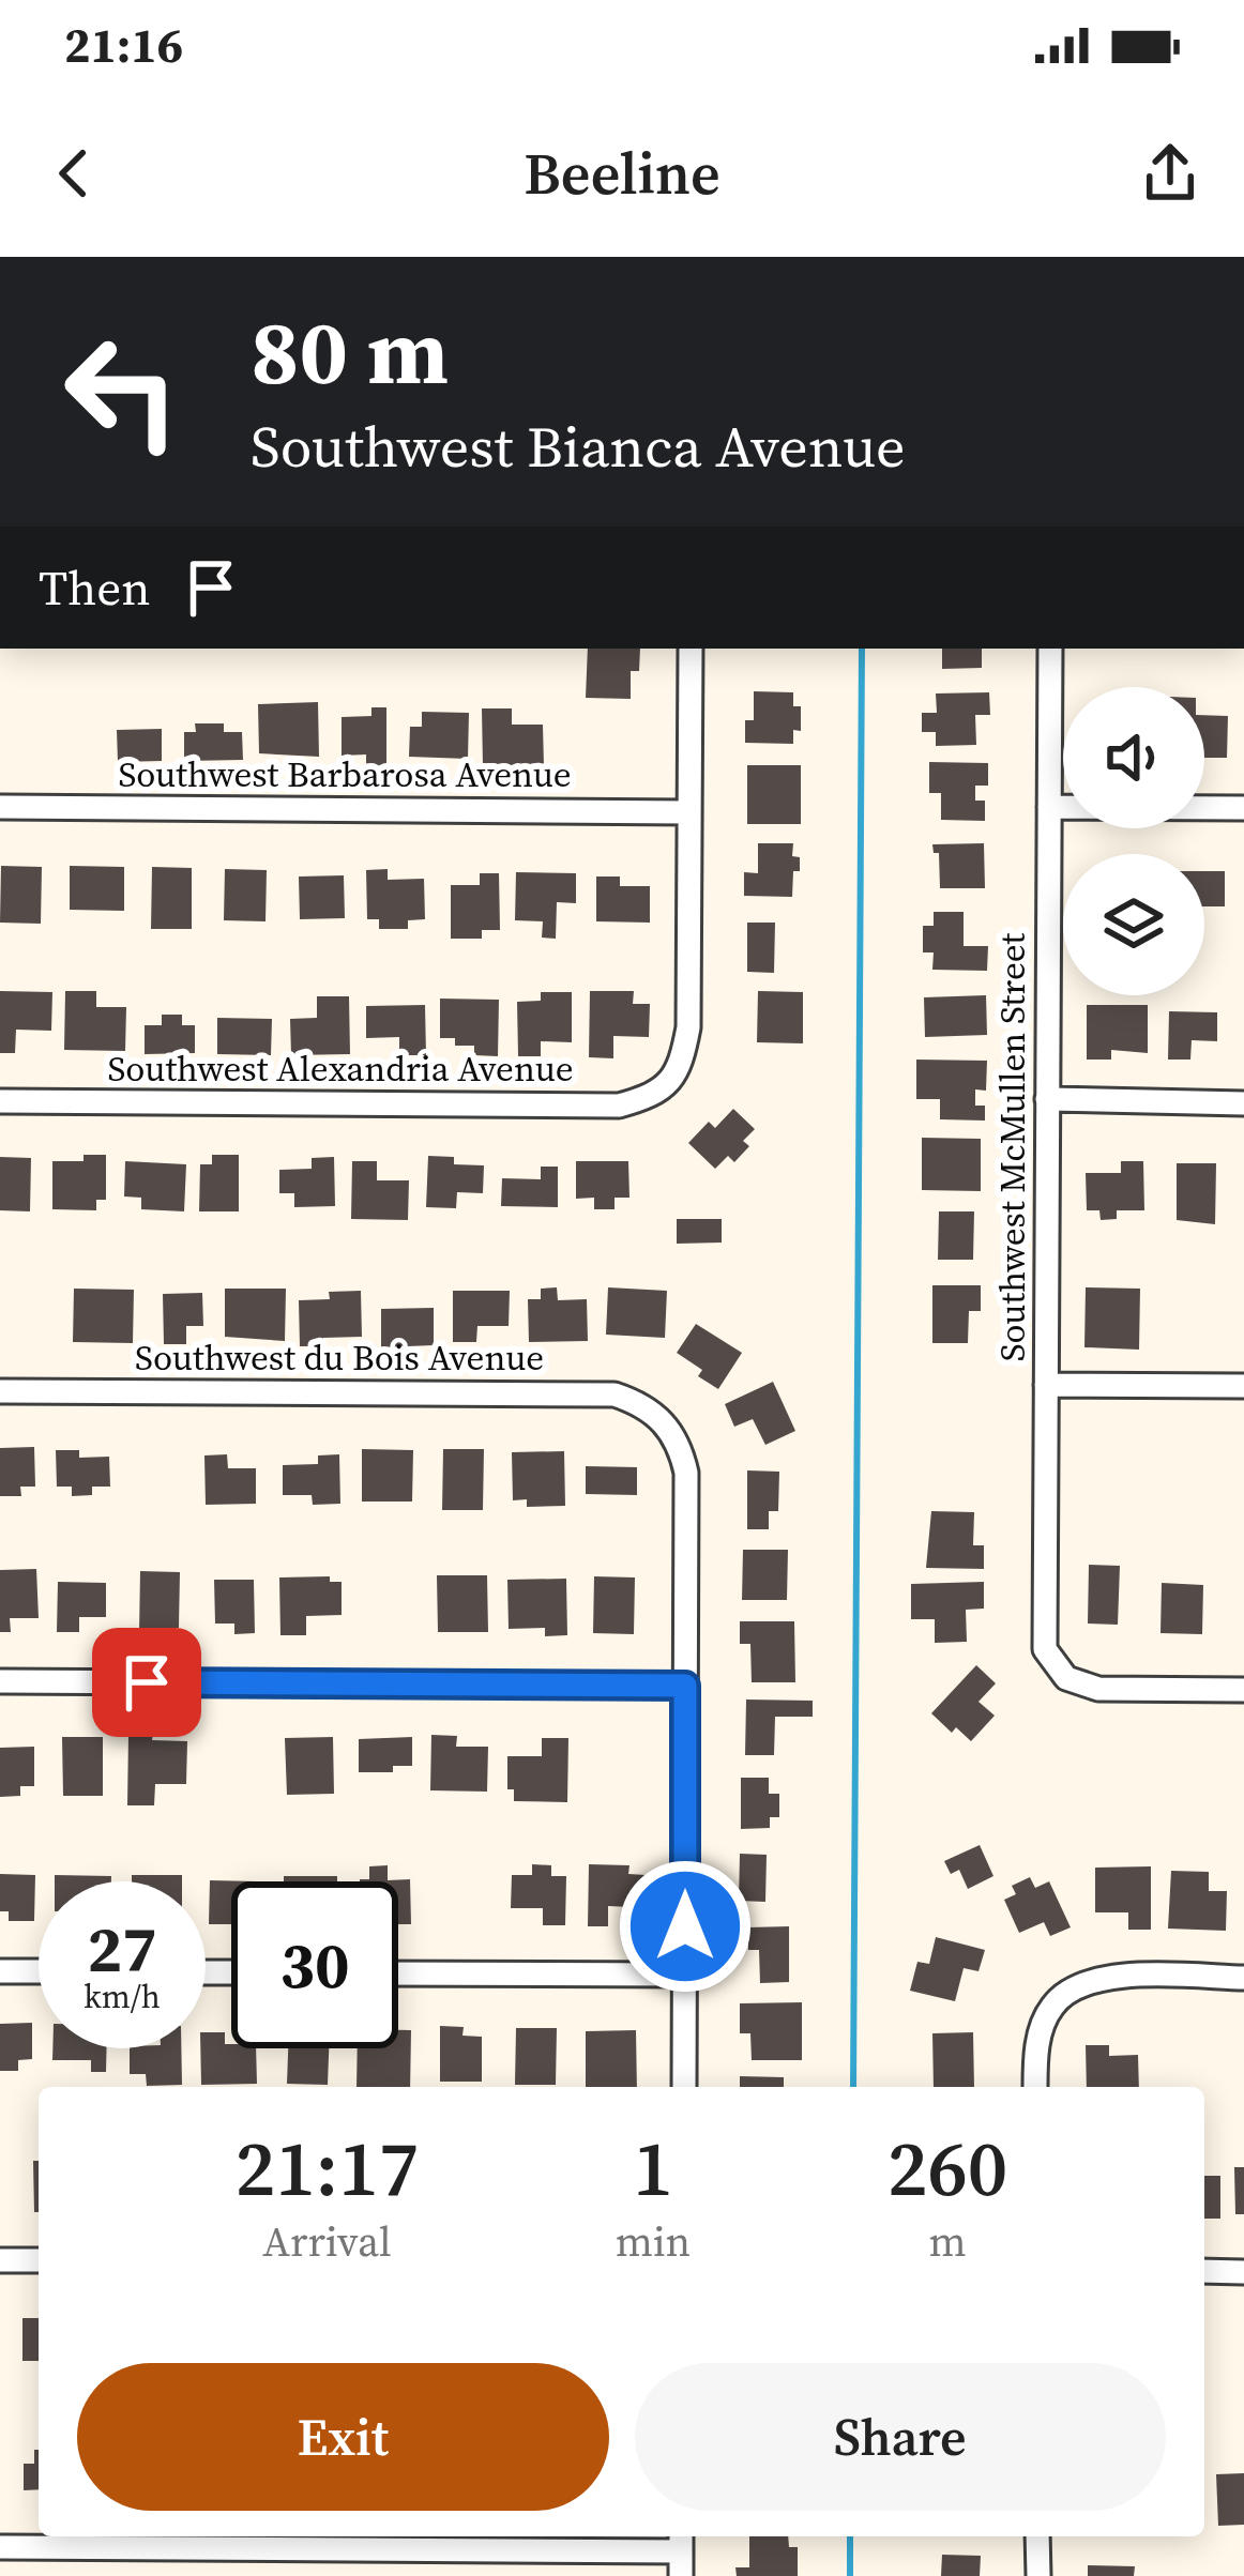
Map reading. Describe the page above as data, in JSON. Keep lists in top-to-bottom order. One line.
{"streets":{"street":["Southwest Barbarosa Avenue","Southwest Alexandria Avenue","Southwest McMullen Street","Southwest du Bois Avenue"]},"crossings":[["Southwest Barbarosa Avenue","Southwest Alexandria Avenue"]],"page":{"status":"21:16","header":"Beeline","turn":["80 m","Southwest Bianca Avenue"],"then":"Then","speed":"27 km/h","limit":"30","eta":["21:17","Arrival","1","min","260","m"],"buttons":["Exit","Share"]}}
